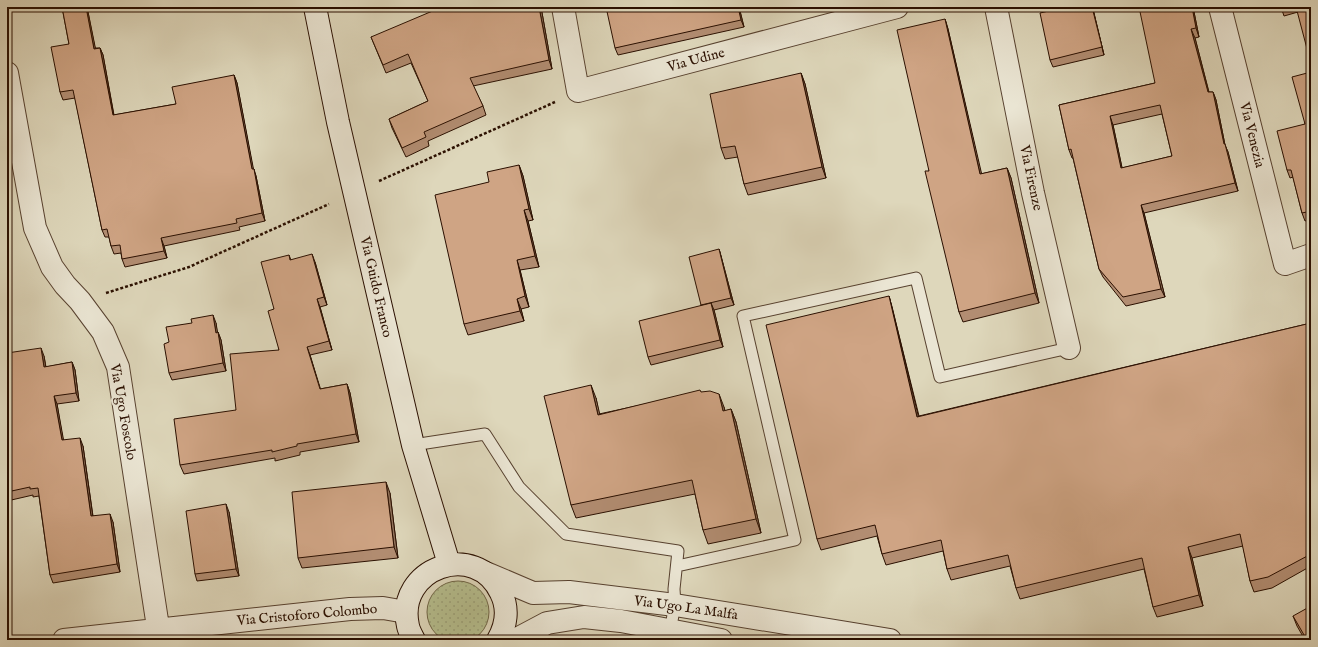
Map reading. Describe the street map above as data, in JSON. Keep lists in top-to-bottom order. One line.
{"streets":{"street":["Via Udine","Via Venezia","Via Firenze","Via Guido Franco","Via Ugo Foscolo","Via Ugo La Malfa","Via Cristoforo Colombo"]},"crossings":[["Via Ugo Foscolo","Via Cristoforo Colombo"]]}
